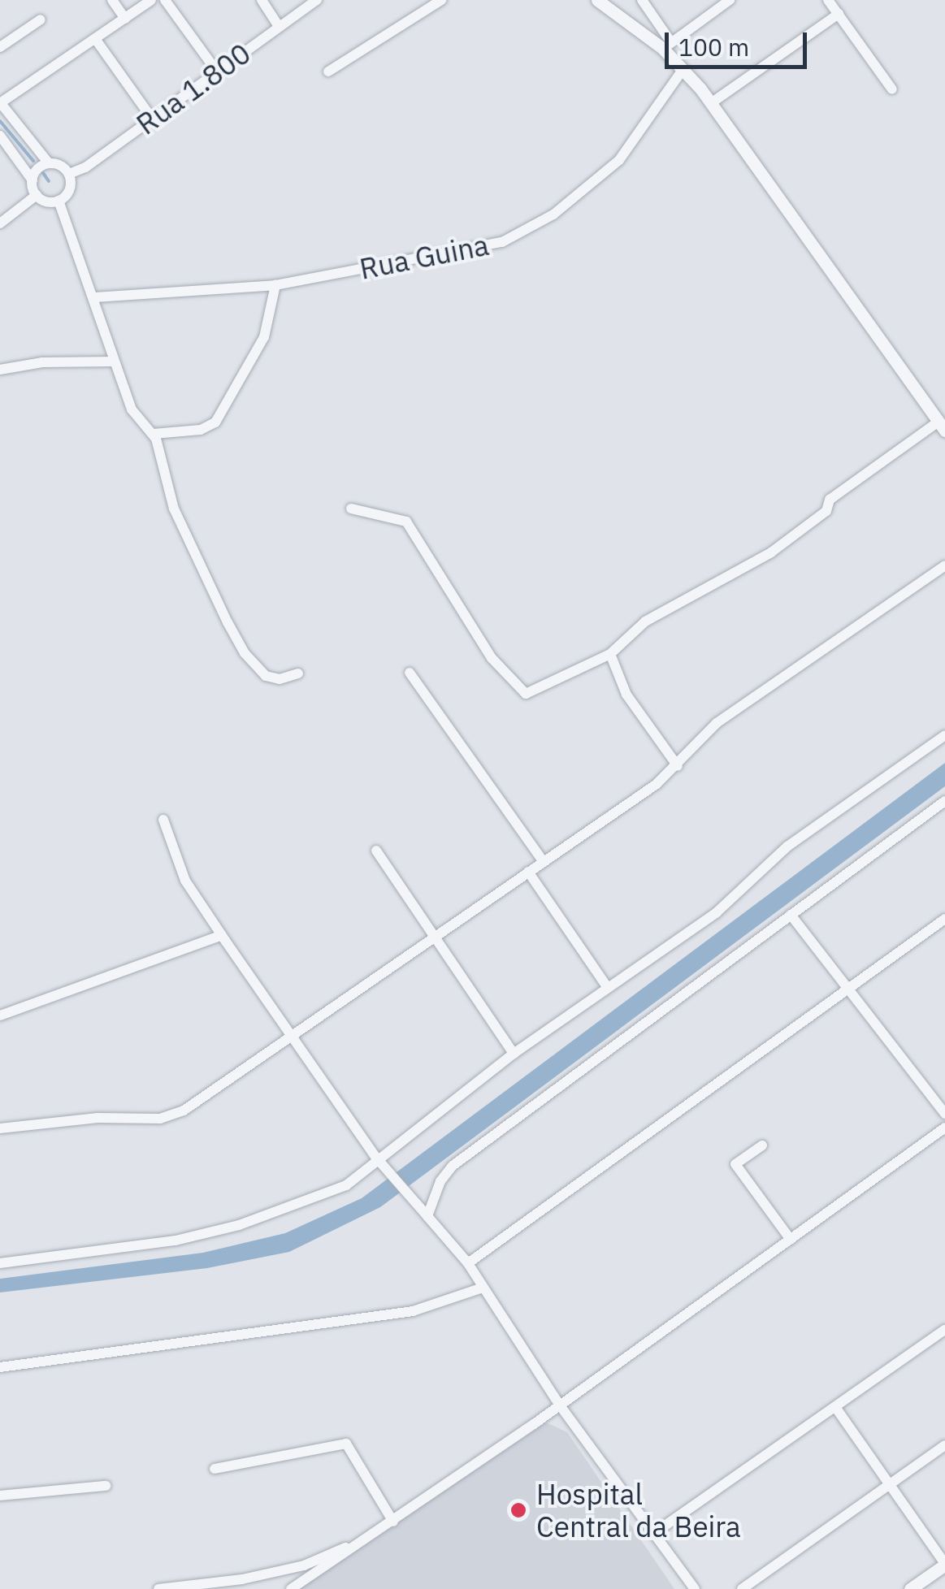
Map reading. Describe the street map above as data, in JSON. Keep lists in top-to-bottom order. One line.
{"streets":{"street":["Rua 1.800","Rua Guina"]},"places":["Hospital Central da Beira"],"scale_bar":"100 m"}
